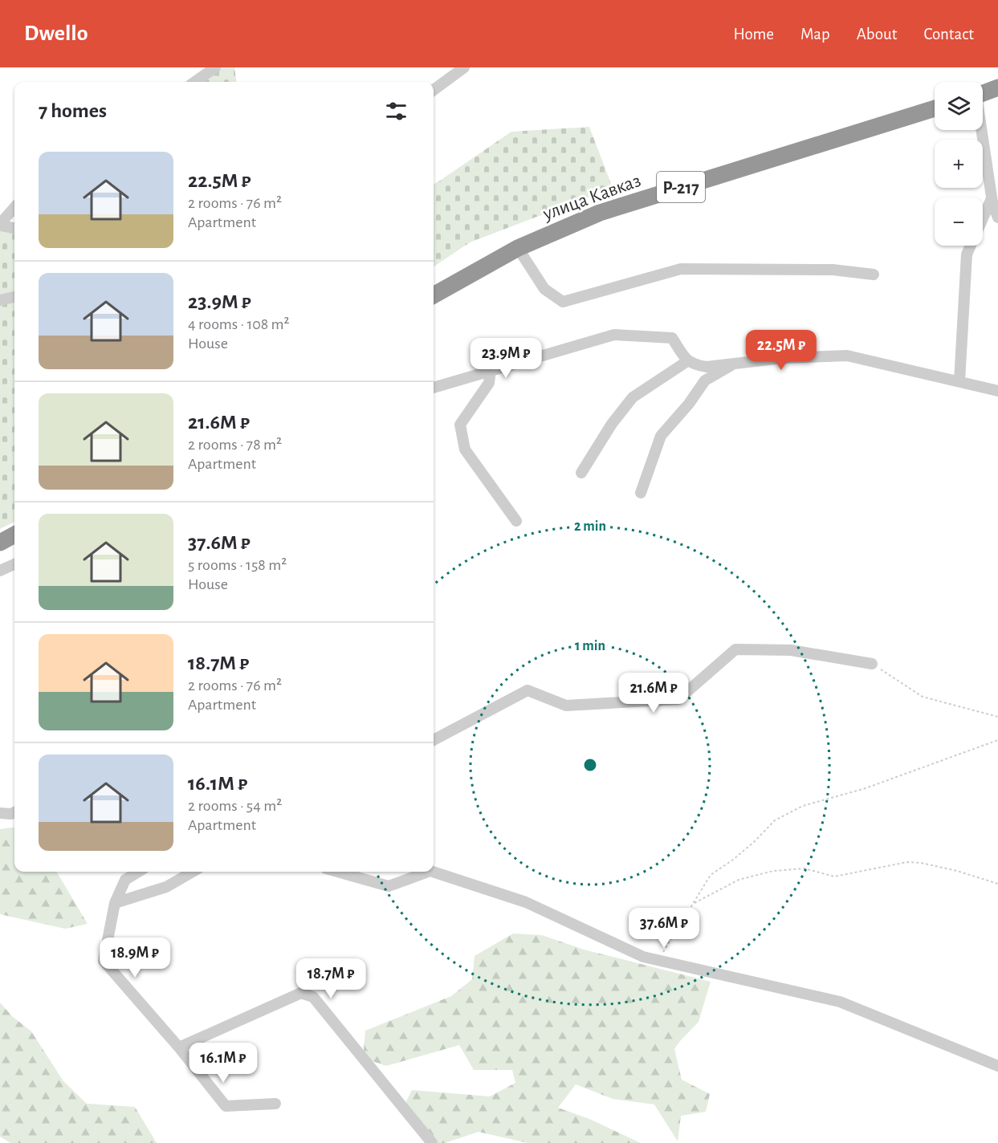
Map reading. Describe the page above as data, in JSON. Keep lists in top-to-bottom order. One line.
{"streets":{"highway":["Р-217","улица Кавказ"]},"page":{"header":"Dwello","nav":["Home","Map","About","Contact"],"map_buttons":["+","−"],"heading":"7 homes","list":[{"name":"22.5M ₽","note":"2 rooms · 76 m² · Apartment"},{"name":"23.9M ₽","note":"4 rooms · 108 m² · House"},{"name":"21.6M ₽","note":"2 rooms · 78 m² · Apartment"},{"name":"37.6M ₽","note":"5 rooms · 158 m² · House"},{"name":"18.7M ₽","note":"2 rooms · 76 m² · Apartment"},{"name":"16.1M ₽","note":"2 rooms · 54 m² · Apartment"}],"price":["22.5M ₽","23.9M ₽","21.6M ₽","37.6M ₽","18.9M ₽","18.7M ₽","16.1M ₽"]},"rings":["2 min","1 min"]}
